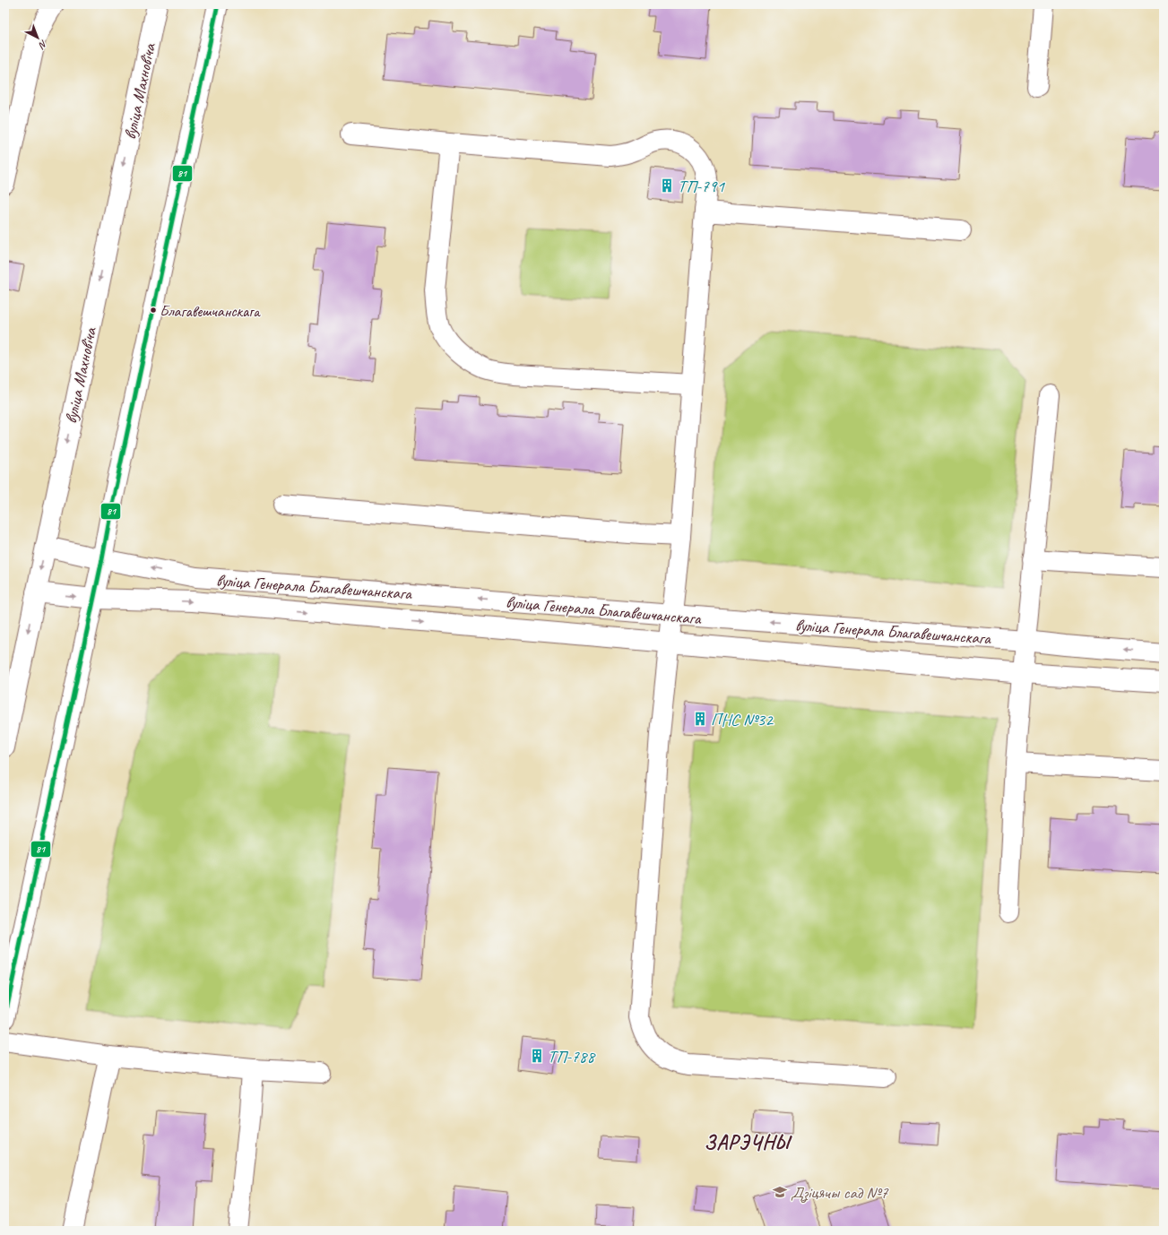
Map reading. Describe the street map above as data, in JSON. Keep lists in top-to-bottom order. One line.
{"streets":{"street":["вуліца Махновіча","вуліца Генерала Благавешчанскага"]},"crossings":[["вуліца Махновіча","вуліца Генерала Благавешчанскага"]],"districts":["ЗАРЭЧНЫ"],"places":{"building":["ТП-791","ПНС №32","ТП-788"],"other":["Благавешчанскага"],"school or university":["Дзіцячы сад №7"]},"lines":["transit line 81"],"north":"bottom right"}
